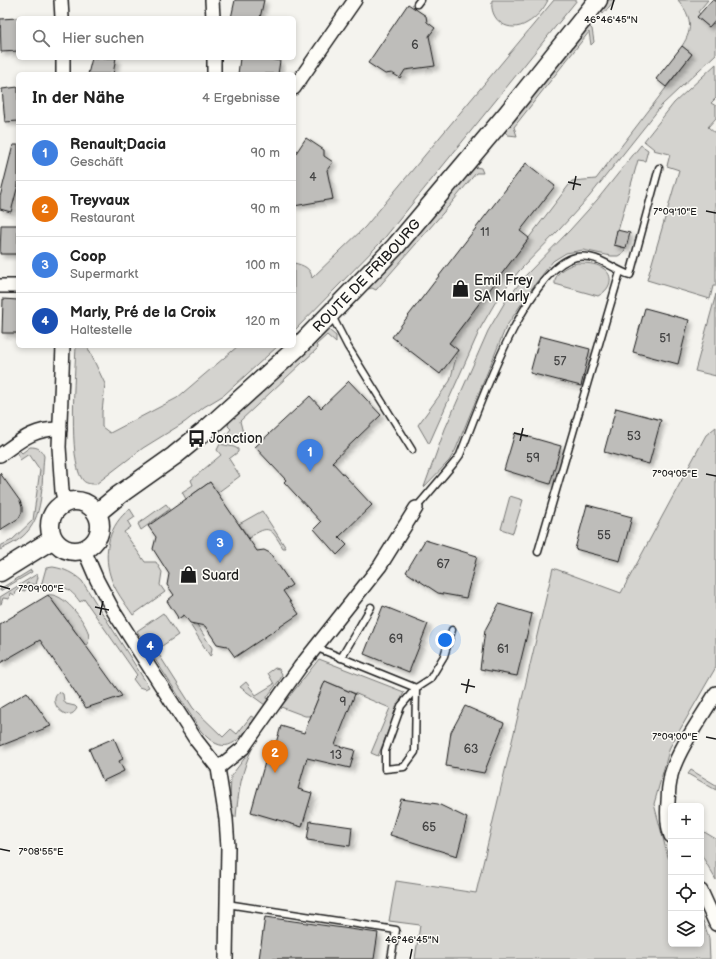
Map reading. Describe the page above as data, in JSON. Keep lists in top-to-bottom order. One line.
{"streets":{"main road":["ROUTE DE FRIBOURG"]},"places":{"shop":["Emil Frey SA Marly","Suard"],"bus stop":["Jonction"]},"house_numbers":["6","4","11","51","57","53","59","55","67","69","61","9","63","13","65"],"page":{"search":"Hier suchen","heading":["In der Nähe","4 Ergebnisse"],"list":[{"mark":"1","name":"Renault;Dacia","note":"Geschäft","value":"90 m"},{"mark":"2","name":"Treyvaux","note":"Restaurant","value":"90 m"},{"mark":"3","name":"Coop","note":"Supermarkt","value":"100 m"},{"mark":"4","name":"Marly, Pré de la Croix","note":"Haltestelle","value":"120 m"}],"pins":["1","3","4","2"],"map_buttons":["+","−"]},"coordinates":["46°46'45\"N","7°09'10\"E","7°09'05\"E","7°09'00\"E","7°08'55\"E"]}
